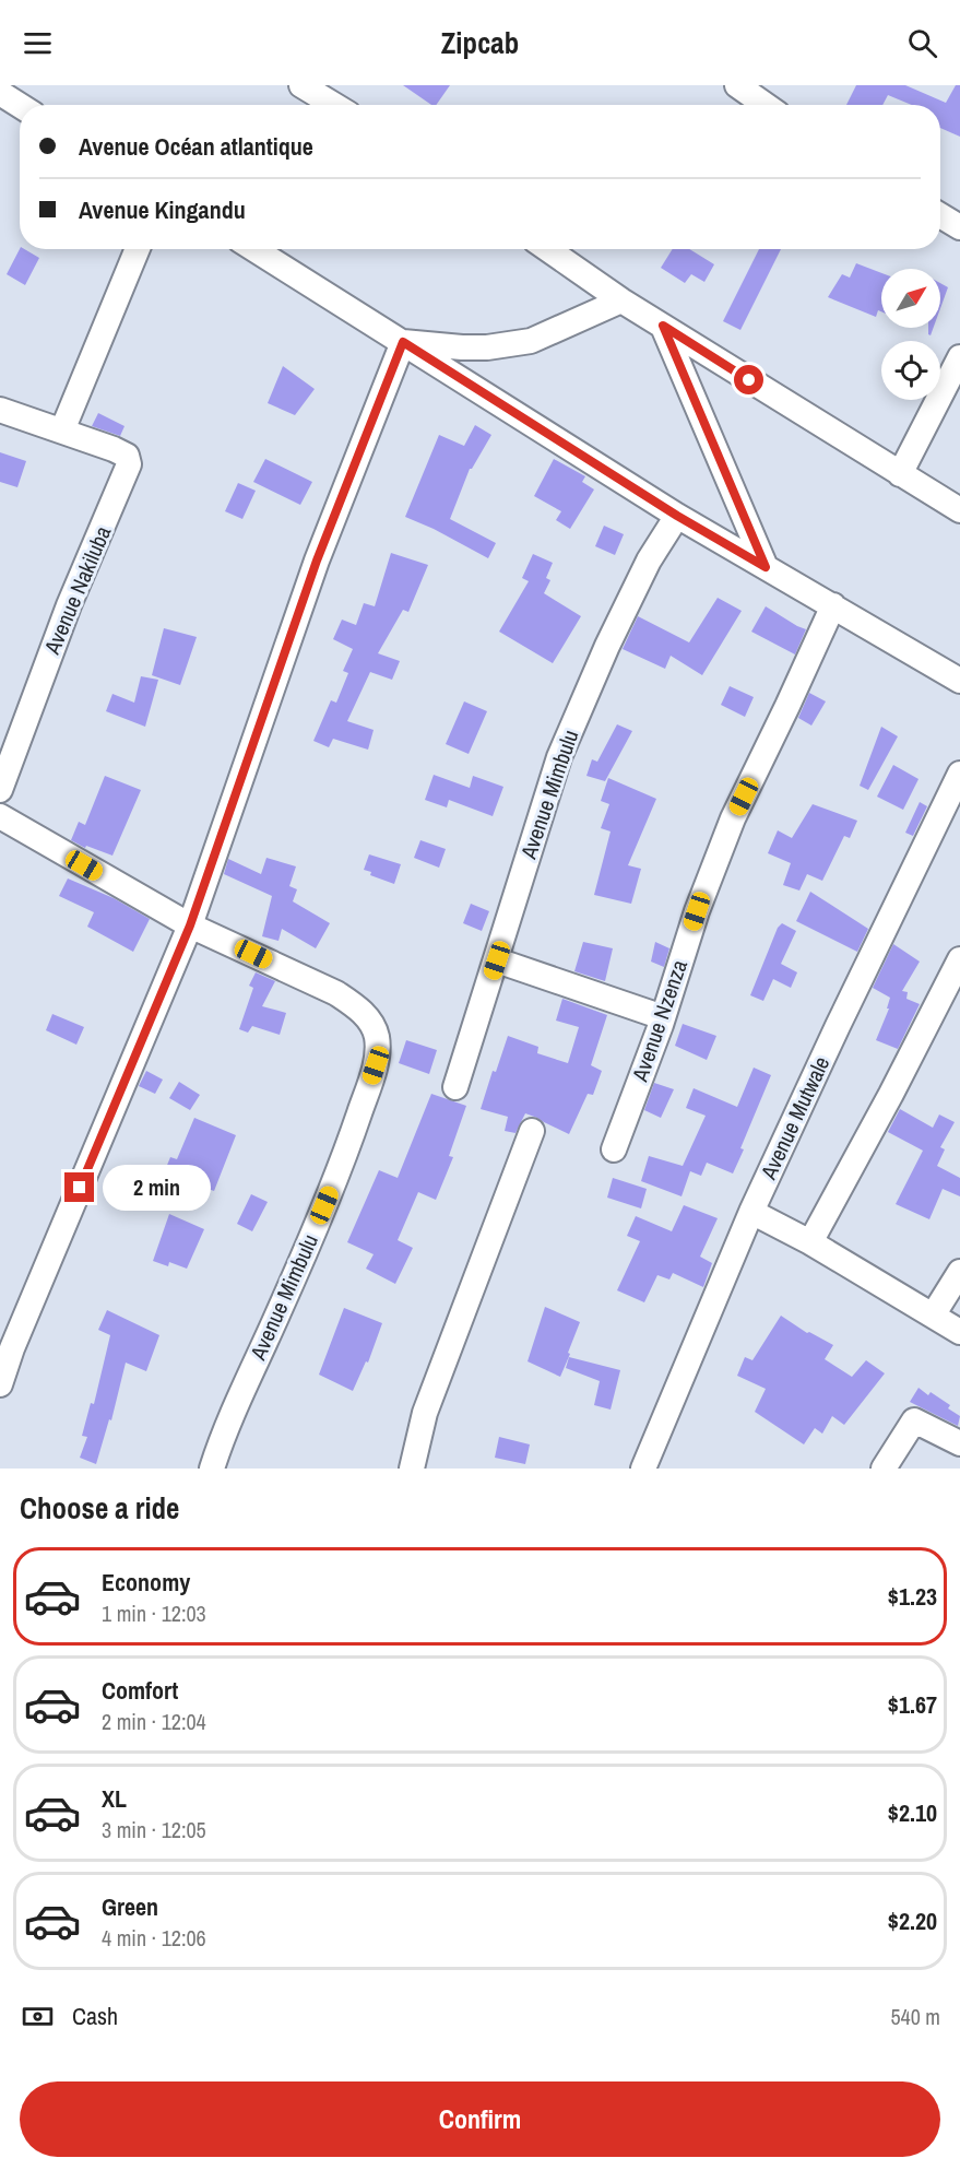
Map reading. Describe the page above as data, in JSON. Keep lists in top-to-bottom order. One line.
{"streets":{"street":["Avenue Nakiluba","Avenue Mimbulu","Avenue Nzenza","Avenue Mutwale"]},"north":"top right","page":{"header":"Zipcab","banner":["Avenue Océan atlantique","Avenue Kingandu"],"bubble":"2 min","heading":"Choose a ride","list":[{"name":"Economy","note":"1 min · 12:03","value":"$1.23"},{"name":"Comfort","note":"2 min · 12:04","value":"$1.67"},{"name":"XL","note":"3 min · 12:05","value":"$2.10"},{"name":"Green","note":"4 min · 12:06","value":"$2.20"}],"pay":["Cash","540 m"],"buttons":"Confirm"}}
